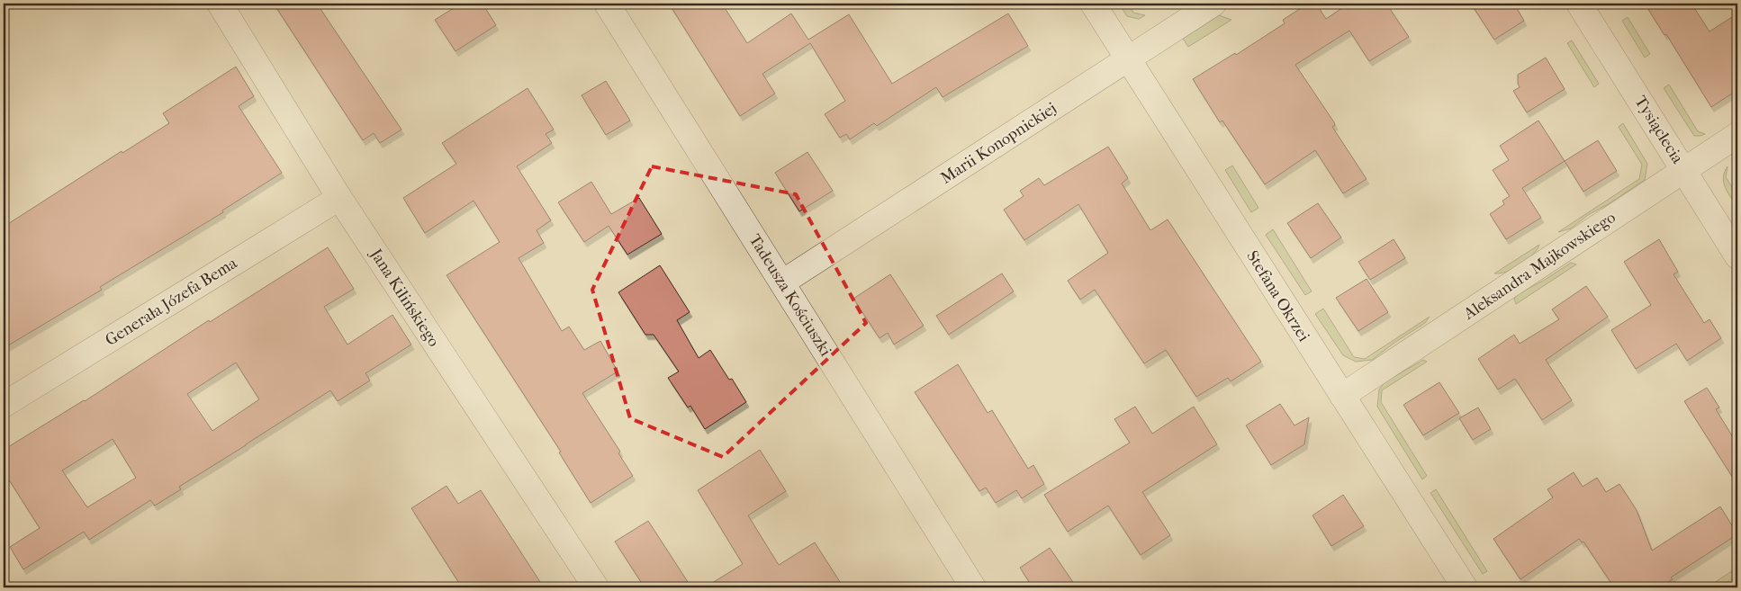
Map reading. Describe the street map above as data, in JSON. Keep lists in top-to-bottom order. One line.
{"streets":{"street":["Tysiąclecia","Marii Konopnickiej","Aleksandra Majkowskiego","Tadeusza Kościuszki","Stefana Okrzei","Jana Kilińskiego","Generała Józefa Bema"]},"crossings":[["Tysiąclecia","Aleksandra Majkowskiego"],["Marii Konopnickiej","Tadeusza Kościuszki"],["Marii Konopnickiej","Stefana Okrzei"],["Aleksandra Majkowskiego","Stefana Okrzei"],["Jana Kilińskiego","Generała Józefa Bema"]]}
